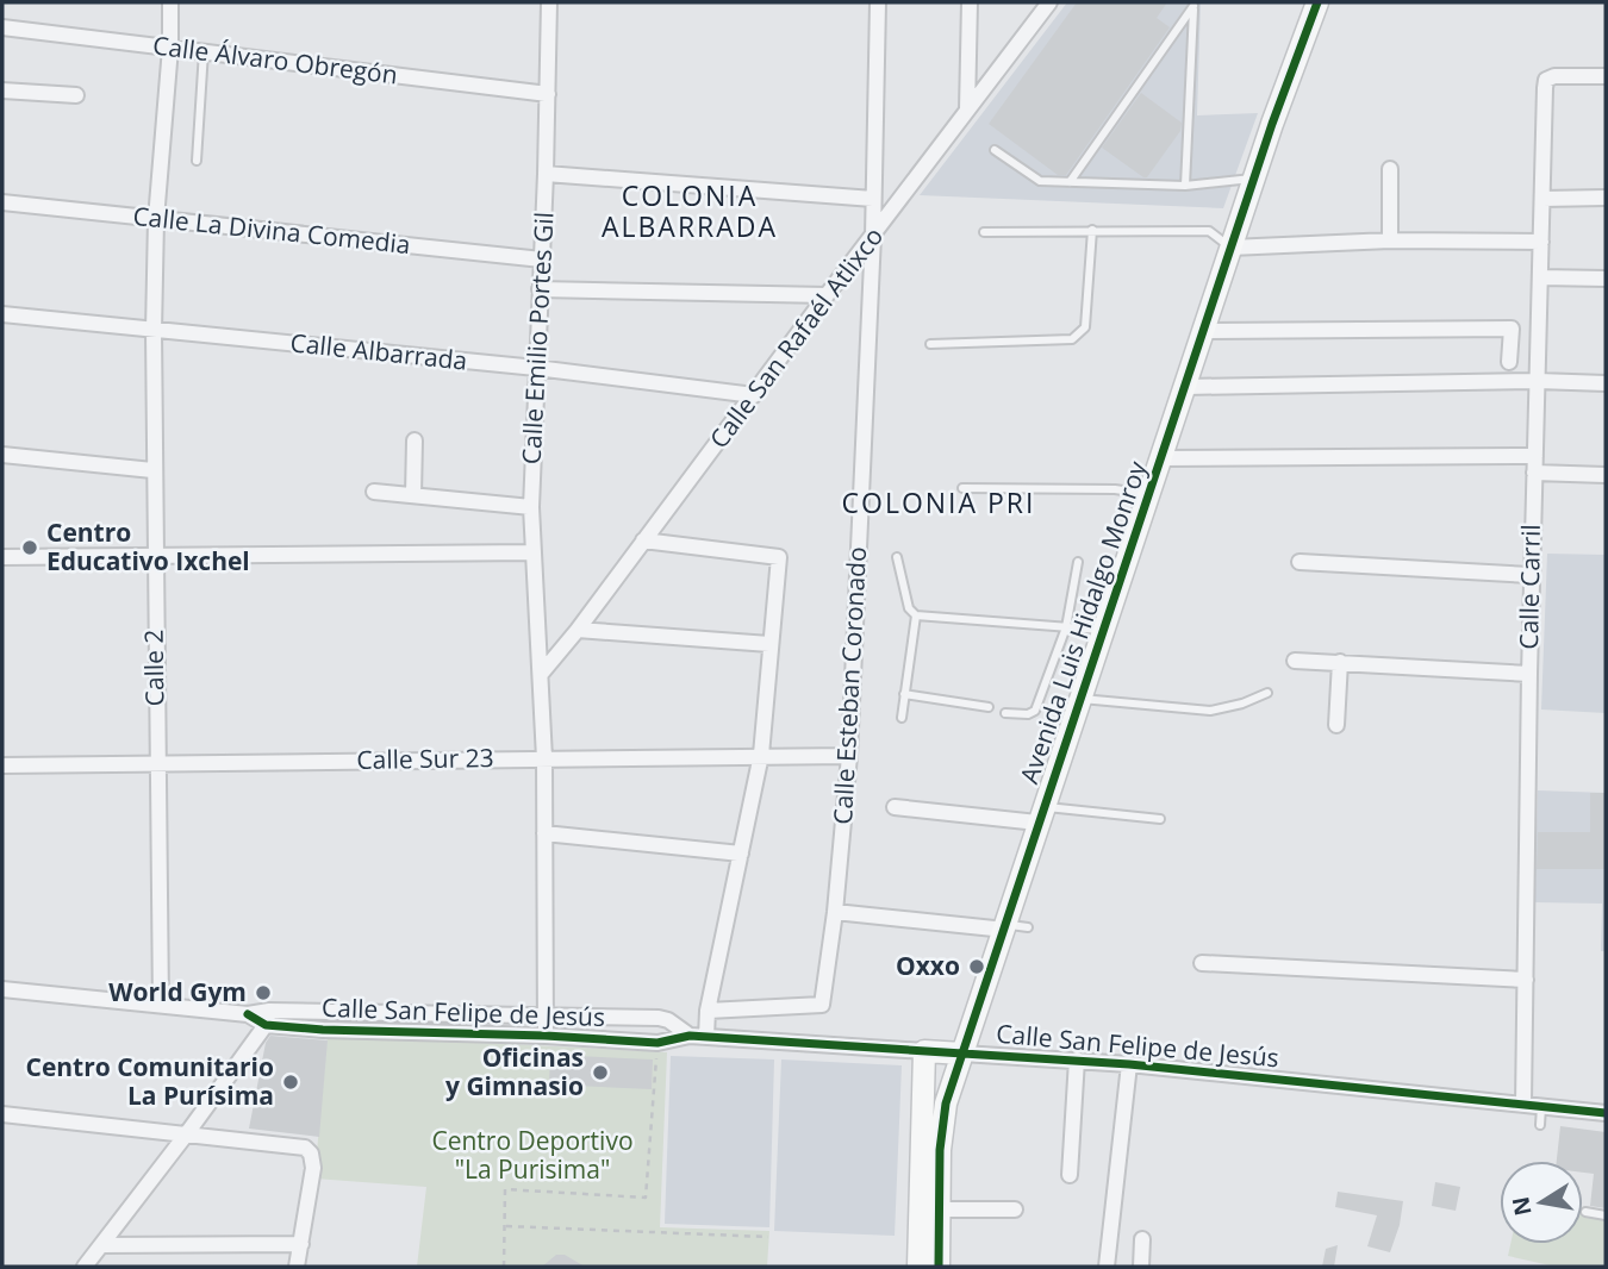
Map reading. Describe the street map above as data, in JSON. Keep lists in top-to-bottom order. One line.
{"streets":{"street":["Calle Álvaro Obregón","Calle La Divina Comedia","Calle Emilio Portes Gil","Calle San Rafaél Atlixco","Calle Albarrada","Calle Carril","Avenida Luis Hidalgo Monroy","Calle 2","Calle Esteban Coronado","Calle Sur 23","Calle San Felipe de Jesús"]},"crossings":[["Calle Álvaro Obregón","Calle Emilio Portes Gil"],["Calle Álvaro Obregón","Calle 2"],["Calle La Divina Comedia","Calle Emilio Portes Gil"],["Calle La Divina Comedia","Calle 2"],["Calle Emilio Portes Gil","Calle San Rafaél Atlixco"],["Calle Emilio Portes Gil","Calle Albarrada"],["Calle Emilio Portes Gil","Calle Sur 23"],["Calle Emilio Portes Gil","Calle San Felipe de Jesús"],["Calle San Rafaél Atlixco","Calle Albarrada"],["Calle San Rafaél Atlixco","Calle Esteban Coronado"],["Calle Albarrada","Calle 2"],["Calle Carril","Calle San Felipe de Jesús"],["Avenida Luis Hidalgo Monroy","Calle San Felipe de Jesús"],["Calle 2","Calle Sur 23"],["Calle Esteban Coronado","Calle Sur 23"]],"districts":["COLONIA ALBARRADA","COLONIA PRI"],"parks":["Centro Deportivo \"La Purisima\""],"places":["Centro Educativo Ixchel","Oxxo","World Gym","Oficinas y Gimnasio","Centro Comunitario La Purísima"],"north":"left"}
